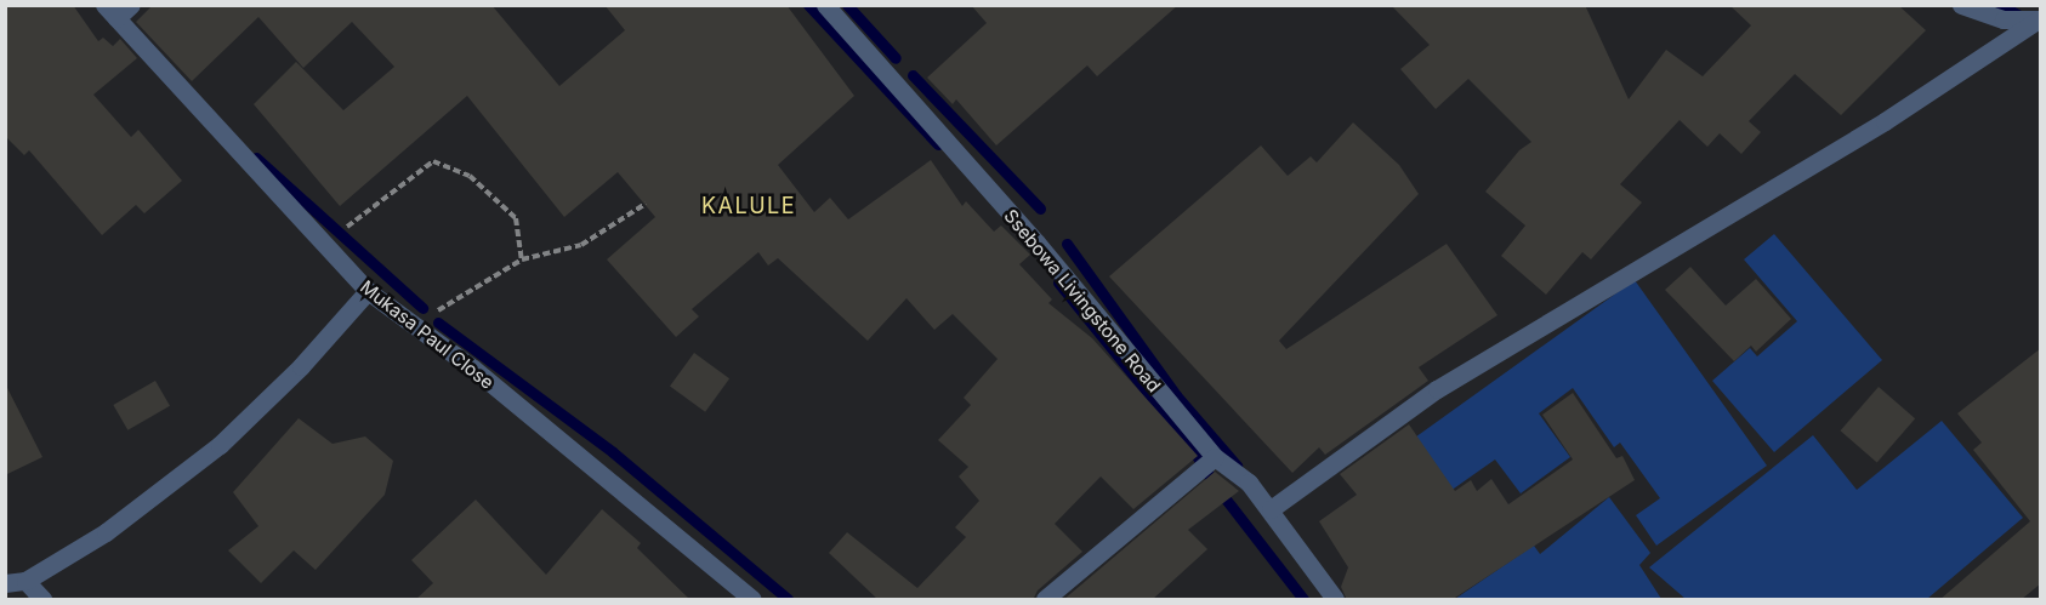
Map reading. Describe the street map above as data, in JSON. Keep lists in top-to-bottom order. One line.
{"streets":{"street":["Ssebowa Livingstone Road","Mukasa Paul Close"]},"districts":["KALULE"]}
